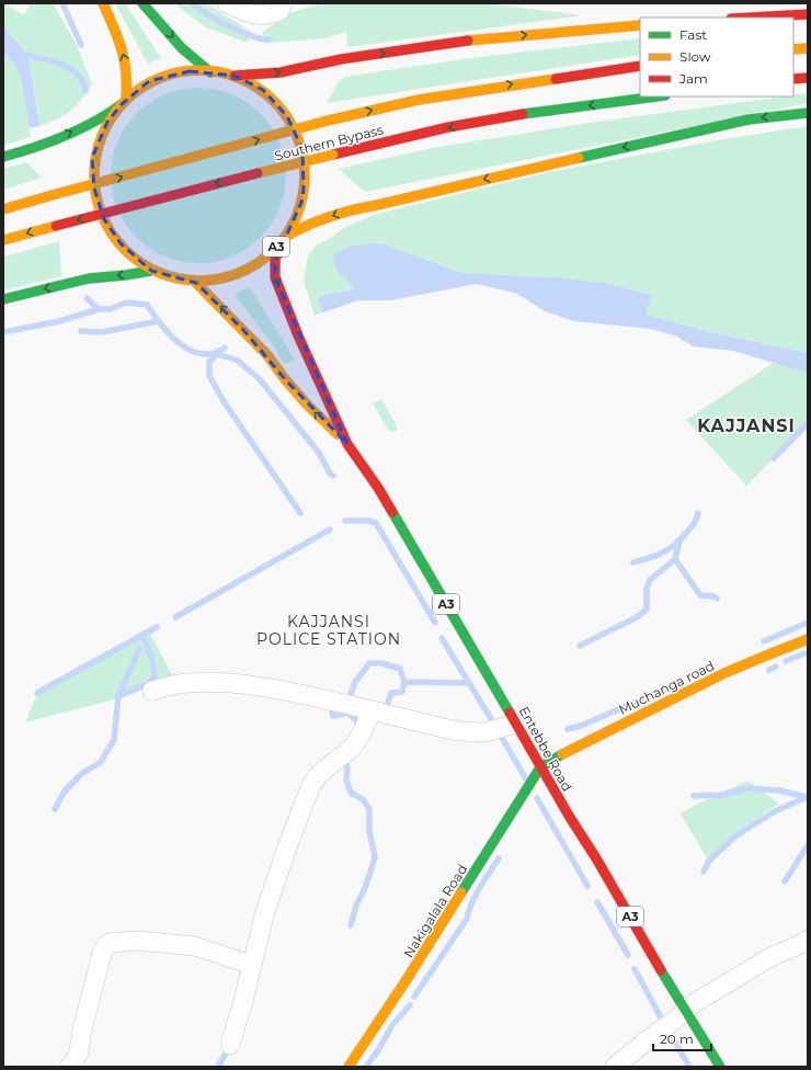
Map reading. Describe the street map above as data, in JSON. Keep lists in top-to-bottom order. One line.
{"streets":{"main road":["Southern Bypass","A3","Muchanga road","Entebbe Road","Nakigalala Road"]},"crossings":[["A3","Entebbe Road"],["Muchanga road","Entebbe Road"],["Muchanga road","Nakigalala Road"],["Entebbe Road","Nakigalala Road"]],"districts":["KAJJANSI","KAJJANSI POLICE STATION"],"legend":["Fast","Slow","Jam"],"scale_bar":"20 m"}
